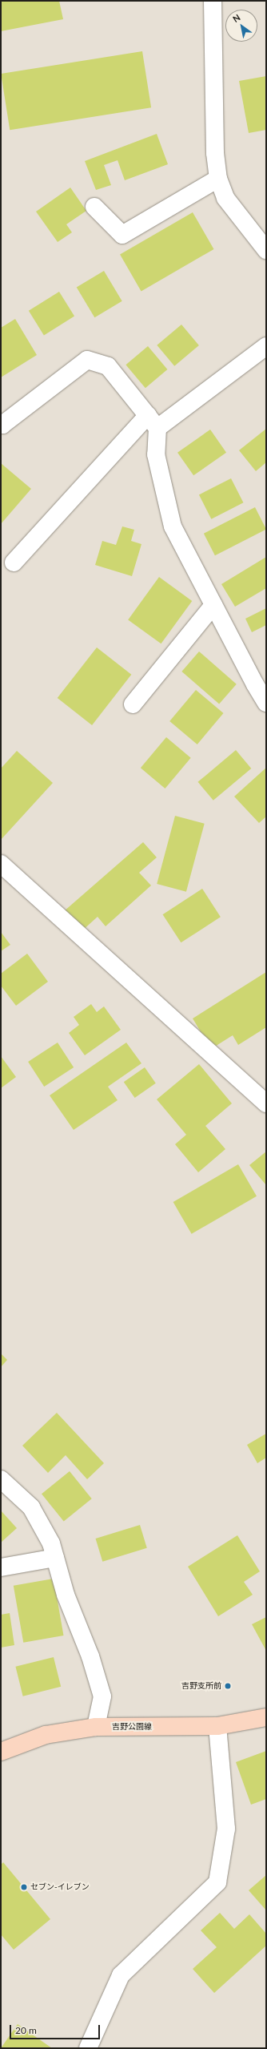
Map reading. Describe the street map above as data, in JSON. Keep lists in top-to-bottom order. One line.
{"streets":{"main road":["吉野公園線"]},"places":["吉野支所前","セブン-イレブン"],"scale_bar":"20 m","north":"top left"}
